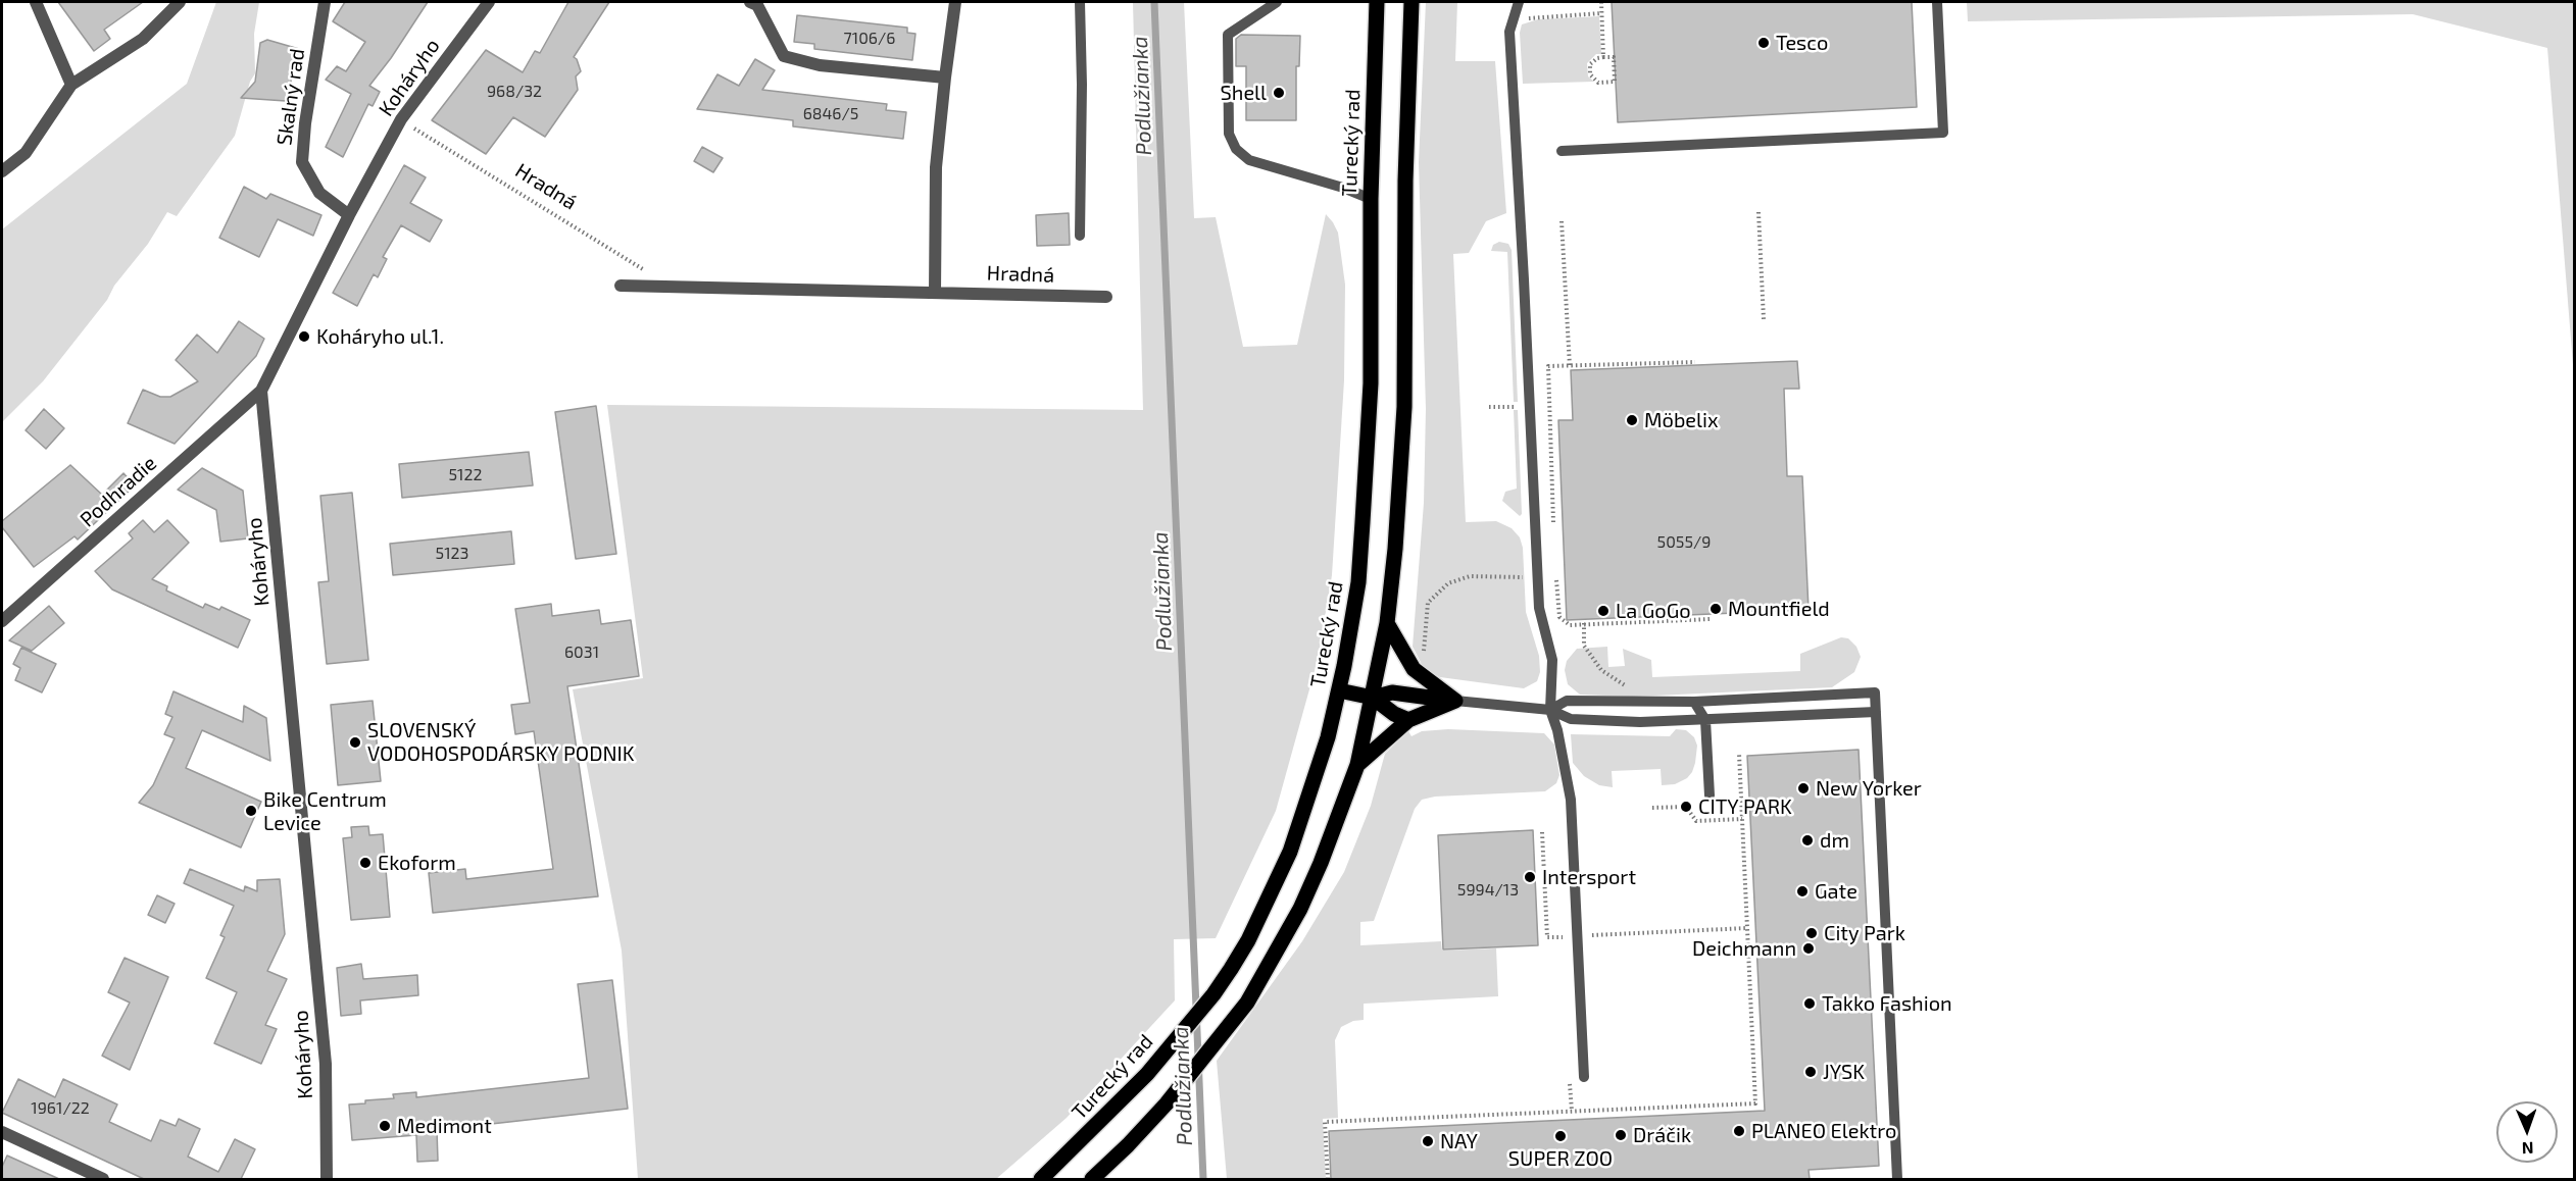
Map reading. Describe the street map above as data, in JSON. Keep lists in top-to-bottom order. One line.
{"streets":{"main road":["Turecký rad"],"street":["Koháryho","Skalný rad","Hradná","Podhradie"]},"crossings":[["Koháryho","Skalný rad"],["Koháryho","Hradná"],["Koháryho","Podhradie"]],"water":["Podlužianka"],"places":["Tesco","Shell","Koháryho ul.1.","Möbelix","Mountfield","La GoGo","SLOVENSKÝ VODOHOSPODÁRSKY PODNIK","New Yorker","CITY PARK","Bike Centrum Levice","dm","Ekoform","Intersport","Gate","City Park","Deichmann","Takko Fashion","JYSK","Medimont","PLANEO Elektro","Dráčik","SUPER ZOO","NAY"],"house_numbers":["7106/6","968/32","6846/5","5122","5055/9","5123","6031","5994/13","1961/22"],"north":"bottom"}
